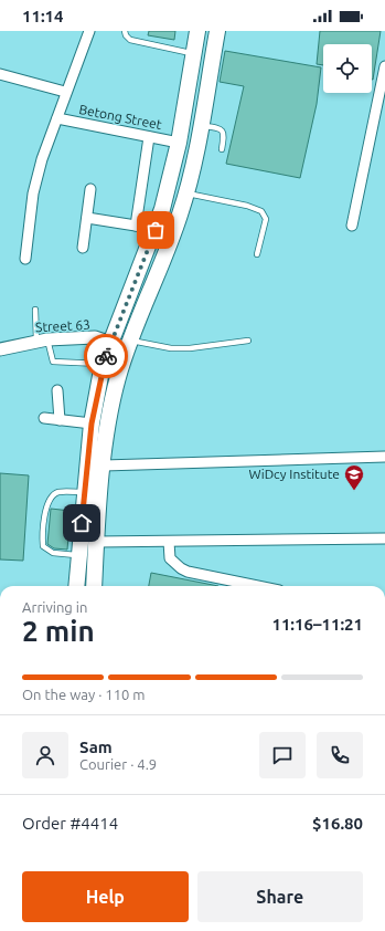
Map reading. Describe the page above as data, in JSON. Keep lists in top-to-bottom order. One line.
{"streets":{"street":["Betong Street","Street 63"]},"places":{"school or university":["WiDcy Institute"]},"page":{"status":"11:14","heading":["2 min","Arriving in","11:16–11:21"],"panel":["Sam","Courier · 4.9","Order #4414","$16.80"],"bar":"On the way · 110 m","buttons":["Help","Share"]}}
